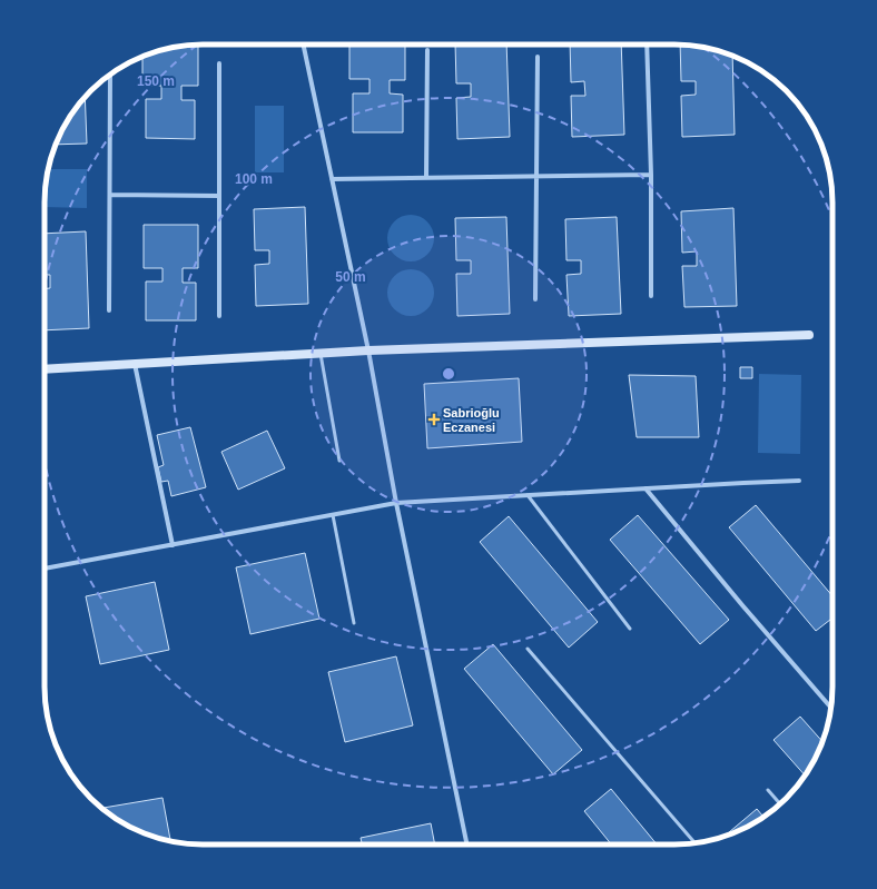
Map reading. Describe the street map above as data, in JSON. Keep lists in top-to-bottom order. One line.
{"places":{"health":["Sabrioğlu Eczanesi"]},"rings":["150 m","100 m","50 m"]}
